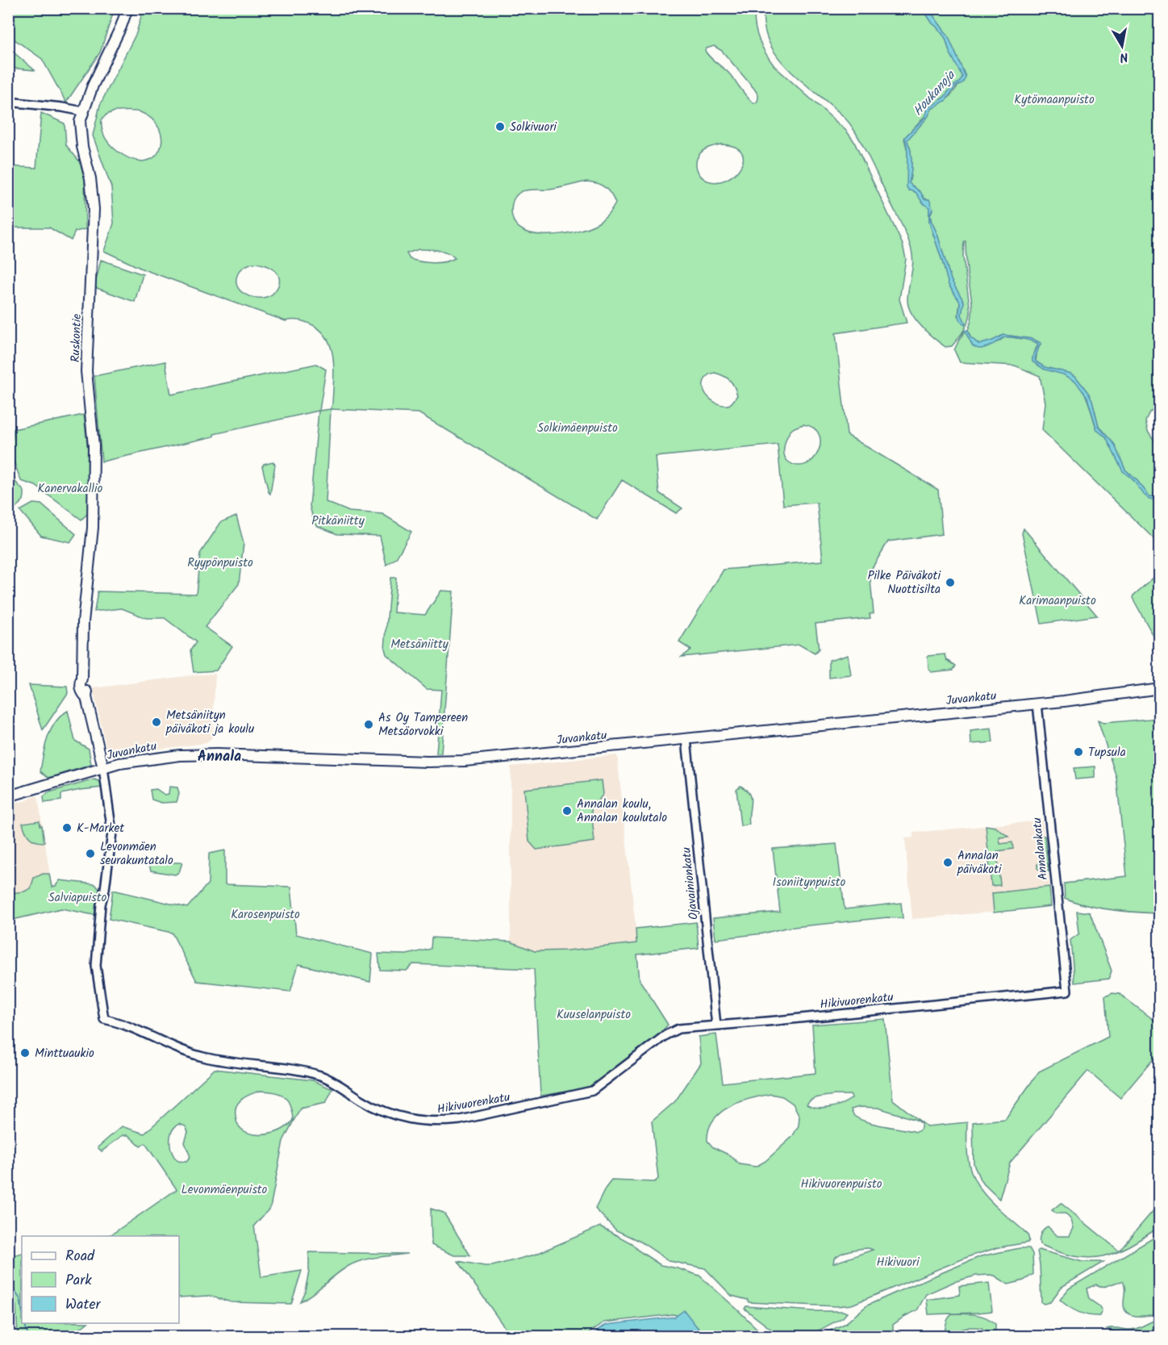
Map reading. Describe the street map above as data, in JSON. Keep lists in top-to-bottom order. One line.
{"streets":{"main road":["Ruskontie","Juvankatu"],"street":["Annalankatu","Ojavainionkatu","Hikivuorenkatu"]},"crossings":[["Ruskontie","Juvankatu"],["Ruskontie","Hikivuorenkatu"],["Juvankatu","Annalankatu"],["Juvankatu","Ojavainionkatu"],["Juvankatu","Hikivuorenkatu"],["Annalankatu","Hikivuorenkatu"],["Ojavainionkatu","Hikivuorenkatu"]],"districts":["Annala"],"water":["Houkanoja"],"parks":["Kytömaanpuisto","Solkimäenpuisto","Kanervakallio","Pitkäniitty","Ryypönpuisto","Karimaanpuisto","Metsäniitty","Isoniitynpuisto","Salviapuisto","Karosenpuisto","Kuuselanpuisto","Hikivuorenpuisto","Levonmäenpuisto","Hikivuori"],"places":["Solkivuori","Pilke Päiväkoti Nuottisilta","Metsäniityn päiväkoti ja koulu","As Oy Tampereen Metsäorvokki","Tupsula","Annalan koulu, Annalan koulutalo","K-Market","Levonmäen seurakuntatalo","Annalan päiväkoti","Minttuaukio"],"legend":["Road","Park","Water"],"north":"bottom"}
